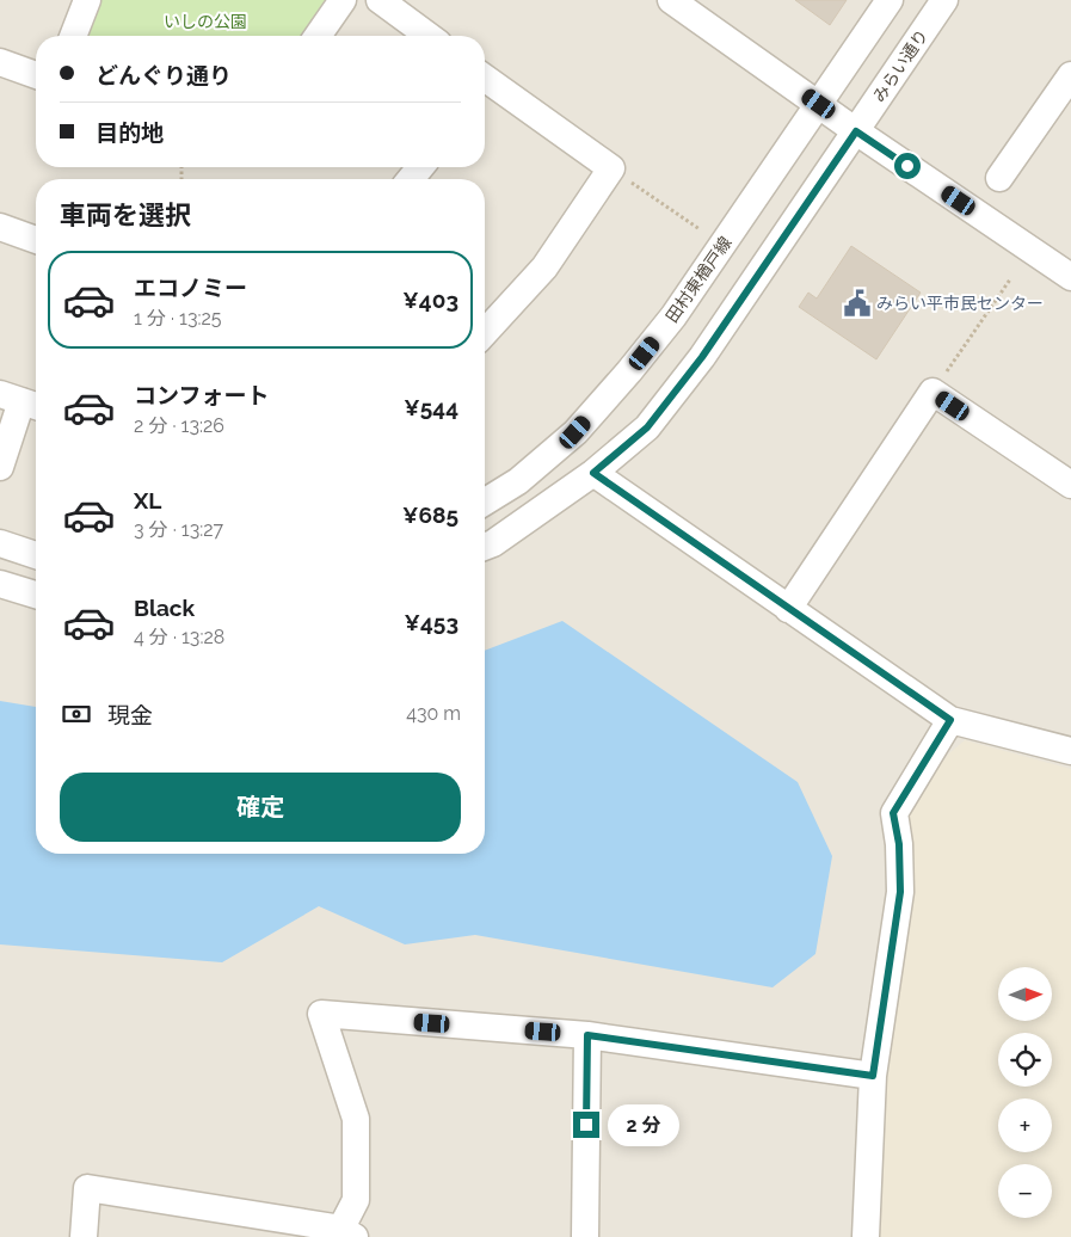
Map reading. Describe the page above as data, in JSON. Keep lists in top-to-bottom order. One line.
{"streets":{"street":["みらい通り","田村東楢戸線"]},"parks":["いしの公園"],"places":{"public building":["みらい平市民センター"]},"north":"right","page":{"banner":["どんぐり通り","目的地"],"heading":"車両を選択","list":[{"name":"エコノミー","note":"1 分 · 13:25","value":"¥403"},{"name":"コンフォート","note":"2 分 · 13:26","value":"¥544"},{"name":"XL","note":"3 分 · 13:27","value":"¥685"},{"name":"Black","note":"4 分 · 13:28","value":"¥453"}],"pay":["現金","430 m"],"buttons":"確定","map_buttons":["+","−"],"bubble":"2 分"}}
